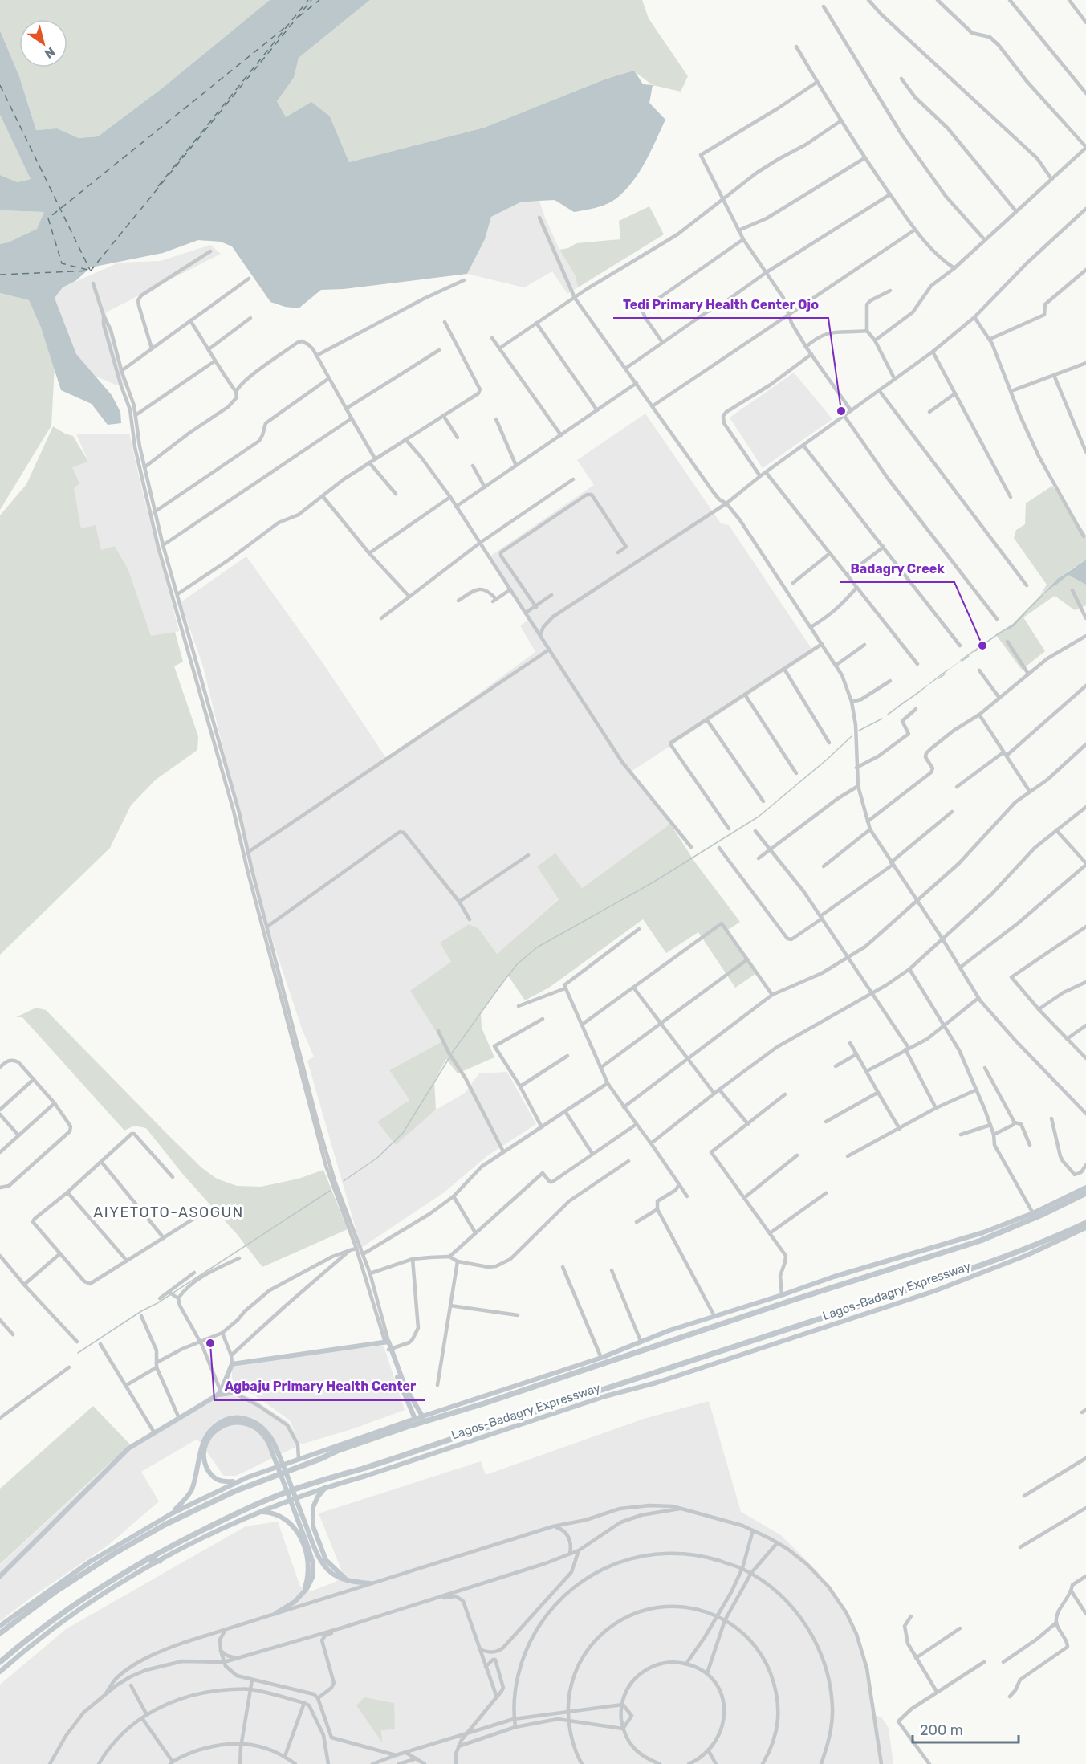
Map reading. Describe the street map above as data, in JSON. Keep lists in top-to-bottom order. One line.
{"streets":{"highway":["Lagos-Badagry Expressway"]},"districts":["AIYETOTO-ASOGUN"],"places":["Tedi Primary Health Center Ojo","Badagry Creek","Agbaju Primary Health Center"],"scale_bar":"200 m","north":"bottom right"}
